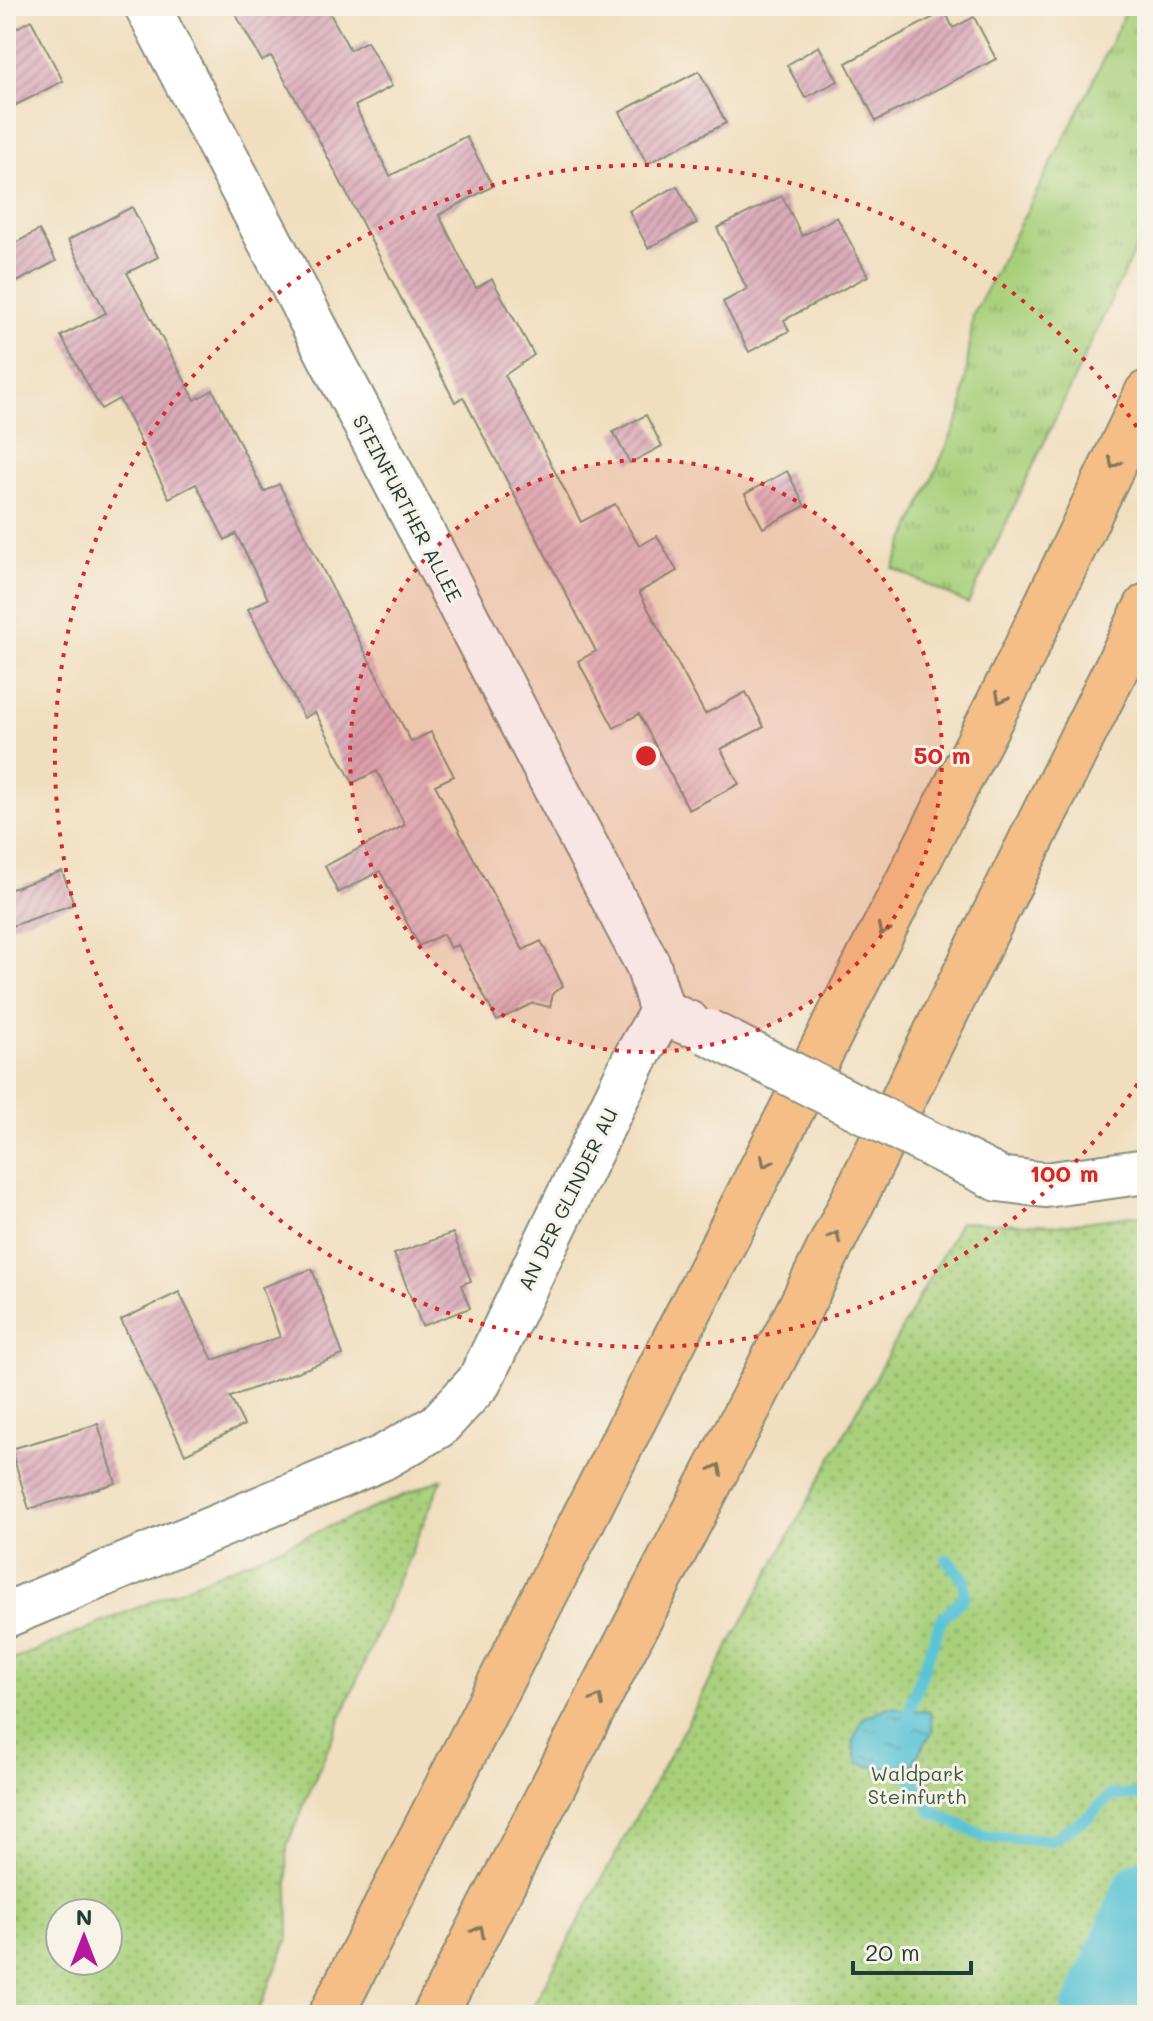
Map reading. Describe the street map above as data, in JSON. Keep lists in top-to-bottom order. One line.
{"streets":{"street":["STEINFURTHER ALLEE","AN DER GLINDER AU"]},"crossings":[["STEINFURTHER ALLEE","AN DER GLINDER AU"]],"parks":["Waldpark Steinfurth"],"scale_bar":"20 m","north":"top","rings":["50 m","100 m"]}
